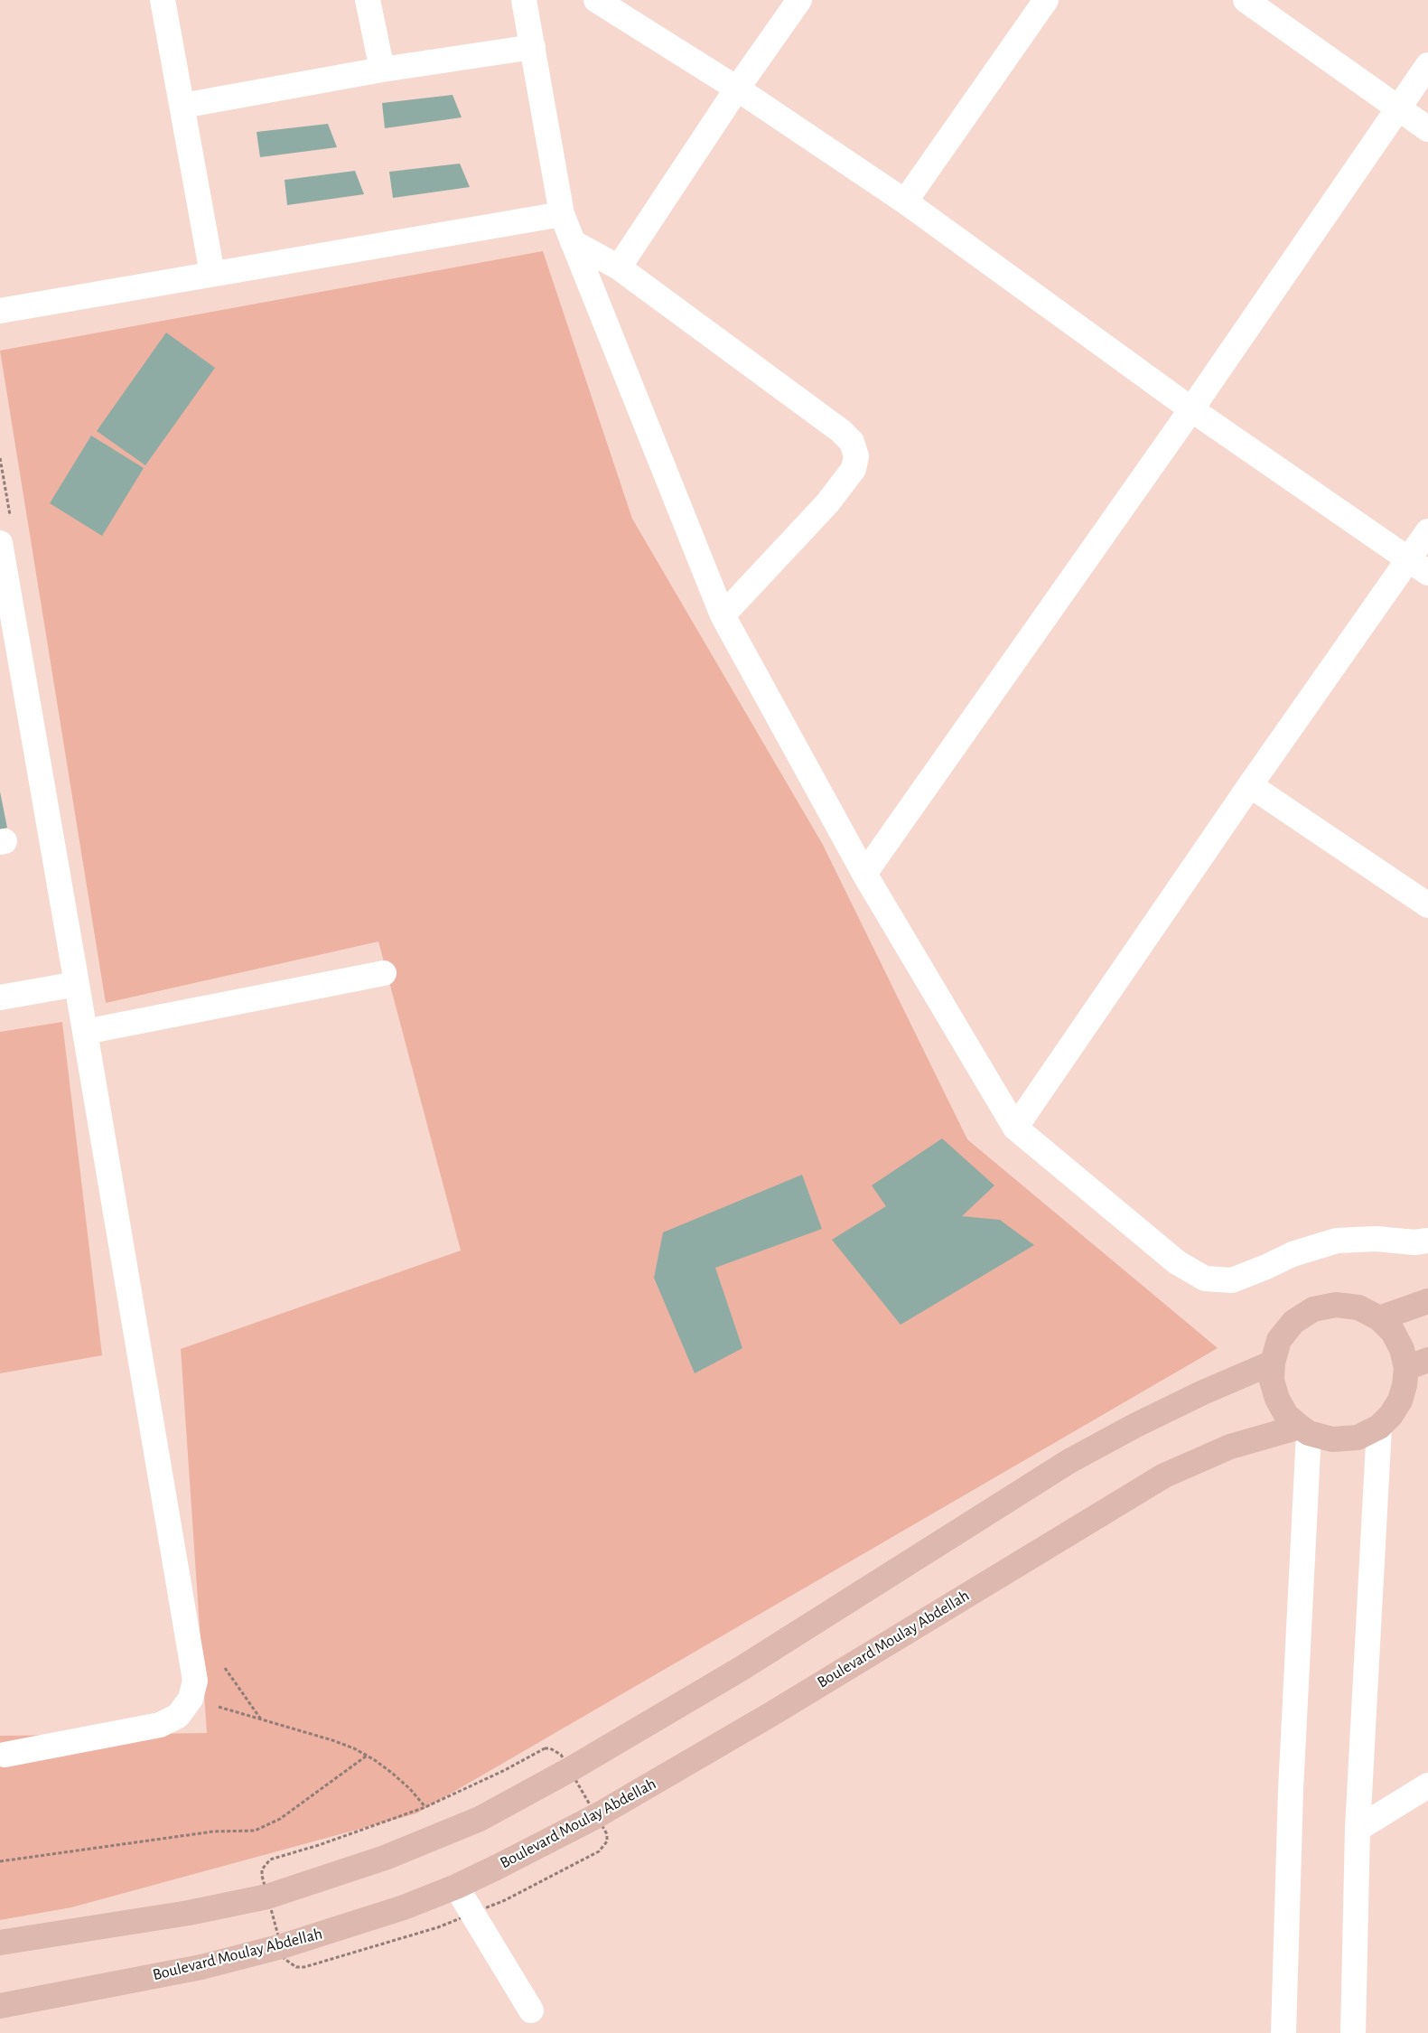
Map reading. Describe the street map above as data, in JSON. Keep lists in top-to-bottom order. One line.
{"streets":{"main road":["Boulevard Moulay Abdellah"]}}
